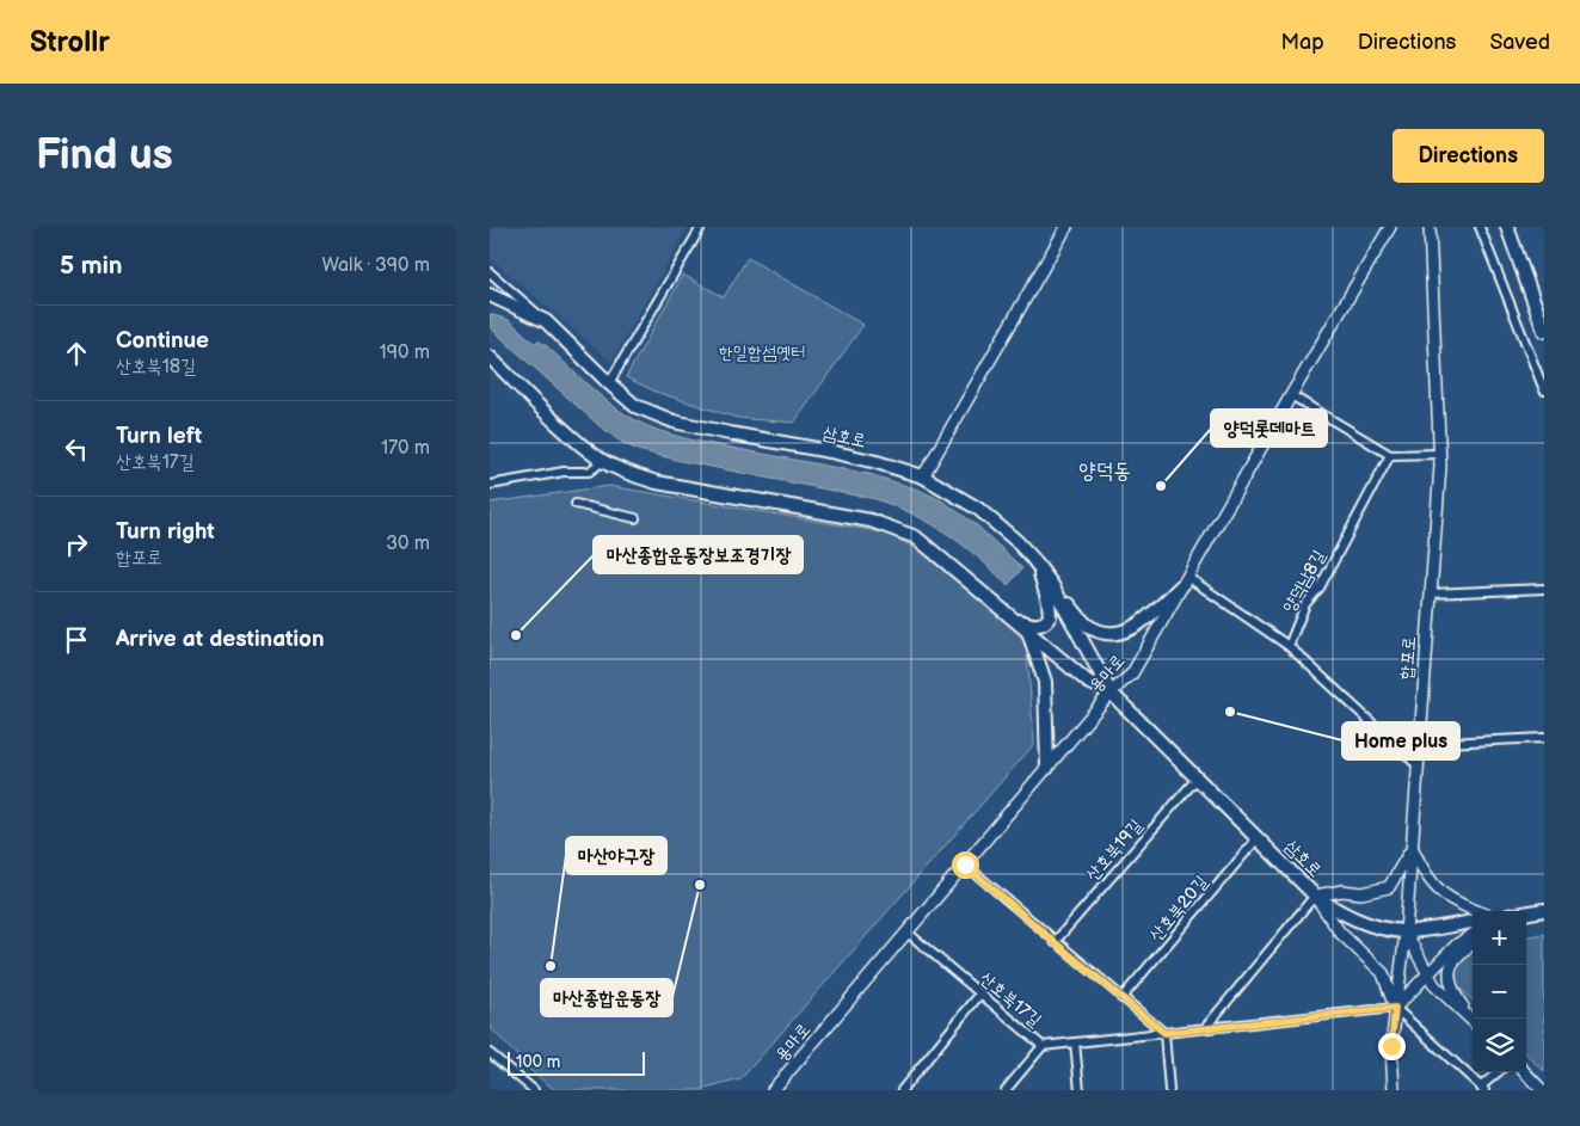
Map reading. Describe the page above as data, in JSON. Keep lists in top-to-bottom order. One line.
{"streets":{"main road":["삼호로","합포로","용마로"],"street":["양덕남8길","산호북19길","산호북20길","산호북17길"]},"crossings":[["삼호로","합포로"],["삼호로","용마로"],["삼호로","산호북19길"],["삼호로","산호북20길"],["합포로","산호북17길"],["용마로","산호북17길"]],"districts":["양덕동"],"parks":["한일합섬옛터"],"places":["양덕롯데마트","마산종합운동장보조경기장","Home plus","마산종합운동장","마산야구장"],"scale_bar":"100 m","page":{"header":"Strollr","nav":["Map","Directions","Saved"],"buttons":"Directions","title":"Find us","heading":["5 min","Walk · 390 m"],"list":[["Continue","산호북18길","190 m"],["Turn left","산호북17길","170 m"],["Turn right","합포로","30 m"],"Arrive at destination"],"map_buttons":["+","−"],"scale":"100 m"}}
